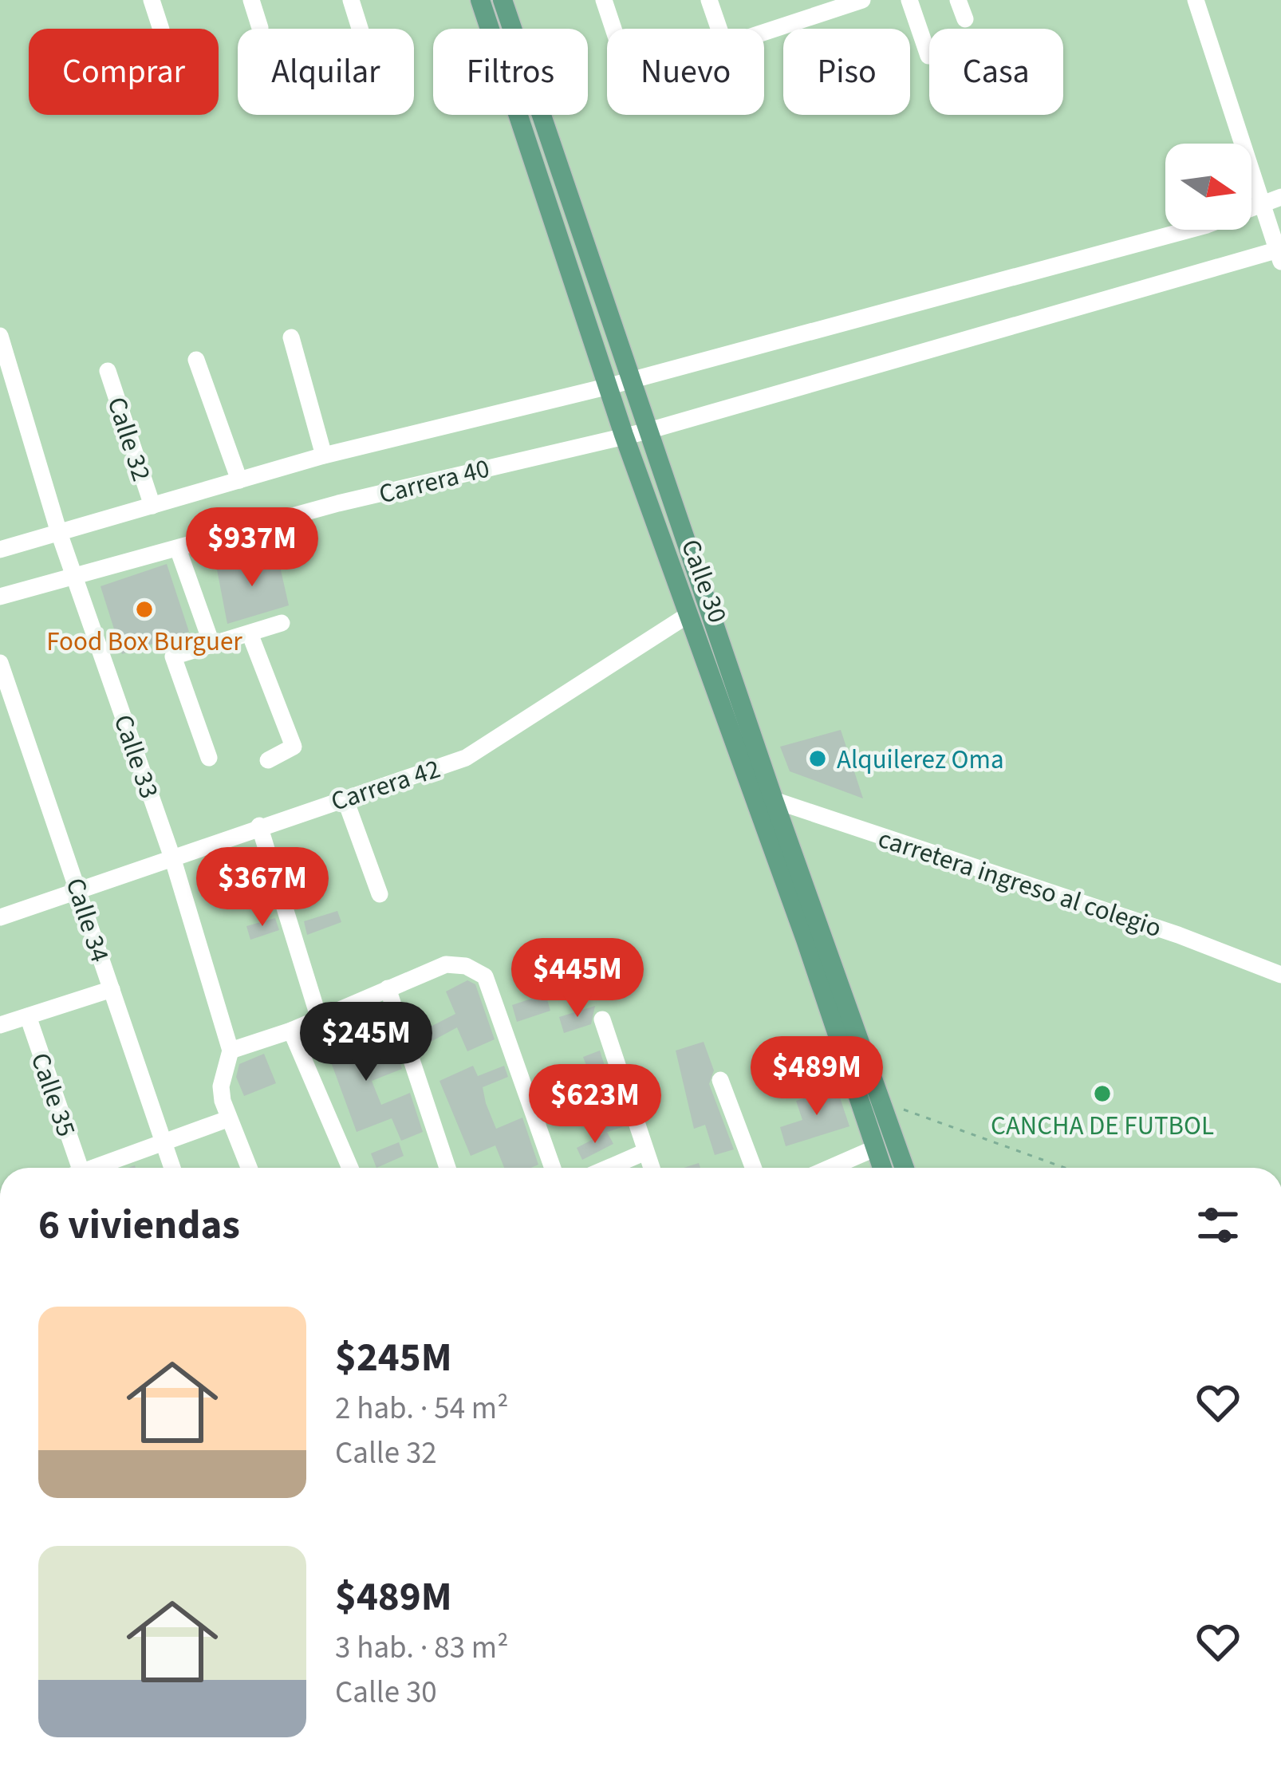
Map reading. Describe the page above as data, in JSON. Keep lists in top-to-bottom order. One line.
{"streets":{"main road":["Calle 30"],"street":["Calle 32","Carrera 40","Calle 33","Carrera 42","carretera ingreso al colegio","Calle 34","Calle 35"]},"crossings":[["Carrera 40","Calle 30"],["Carrera 40","Calle 33"],["Calle 30","Carrera 42"],["Calle 30","carretera ingreso al colegio"],["Calle 33","Carrera 42"],["Carrera 42","Calle 34"]],"places":["Food Box Burguer","Alquilerez Oma","CANCHA DE FUTBOL"],"north":"right","page":{"chip":["Comprar","Alquilar","Filtros","Nuevo","Piso","Casa"],"price":["$937M","$367M","$445M","$245M","$489M","$623M"],"heading":"6 viviendas","list":[{"name":"$245M","note":"2 hab. · 54 m² · Calle 32"},{"name":"$489M","note":"3 hab. · 83 m² · Calle 30"}]}}
